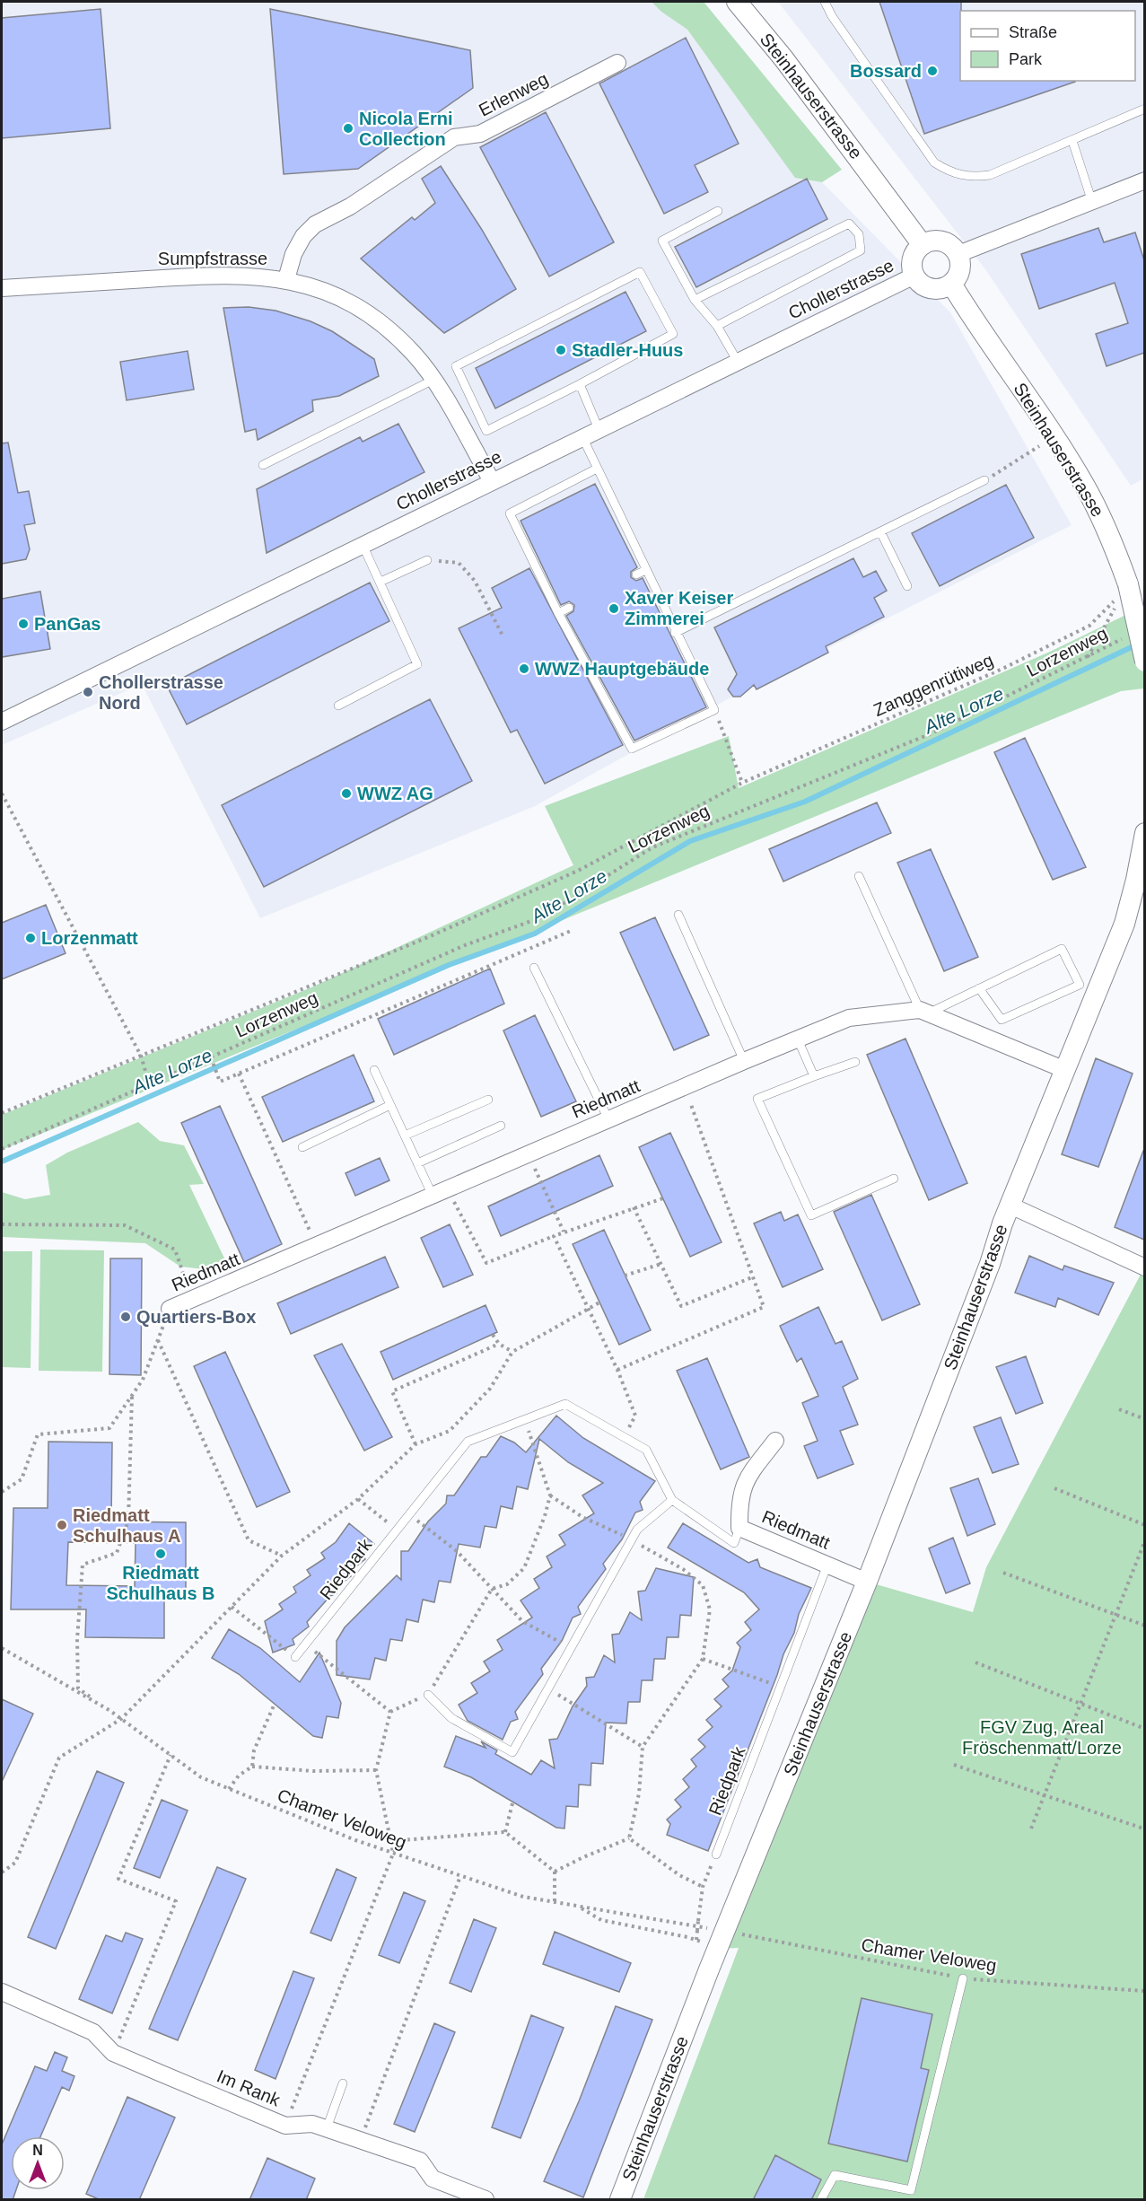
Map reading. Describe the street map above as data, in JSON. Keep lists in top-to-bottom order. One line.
{"streets":{"street":["Erlenweg","Steinhauserstrasse","Sumpfstrasse","Chollerstrasse","Riedmatt","Im Rank"],"lane":["Riedpark"],"path":["Lorzenweg","Zanggenrütiweg","Chamer Veloweg"]},"crossings":[["Erlenweg","Sumpfstrasse"],["Steinhauserstrasse","Chollerstrasse"],["Steinhauserstrasse","Zanggenrütiweg"],["Steinhauserstrasse","Riedmatt"],["Sumpfstrasse","Chollerstrasse"],["Lorzenweg","Zanggenrütiweg"],["Riedmatt","Riedpark"]],"water":["Alte Lorze"],"parks":["FGV Zug, Areal Fröschenmatt/Lorze"],"places":["Bossard","Nicola Erni Collection","Stadler-Huus","Xaver Keiser Zimmerei","PanGas","WWZ Hauptgebäude","Chollerstrasse Nord","WWZ AG","Lorzenmatt","Quartiers-Box","Riedmatt Schulhaus A","Riedmatt Schulhaus B"],"legend":["Straße","Park"],"north":"top"}
